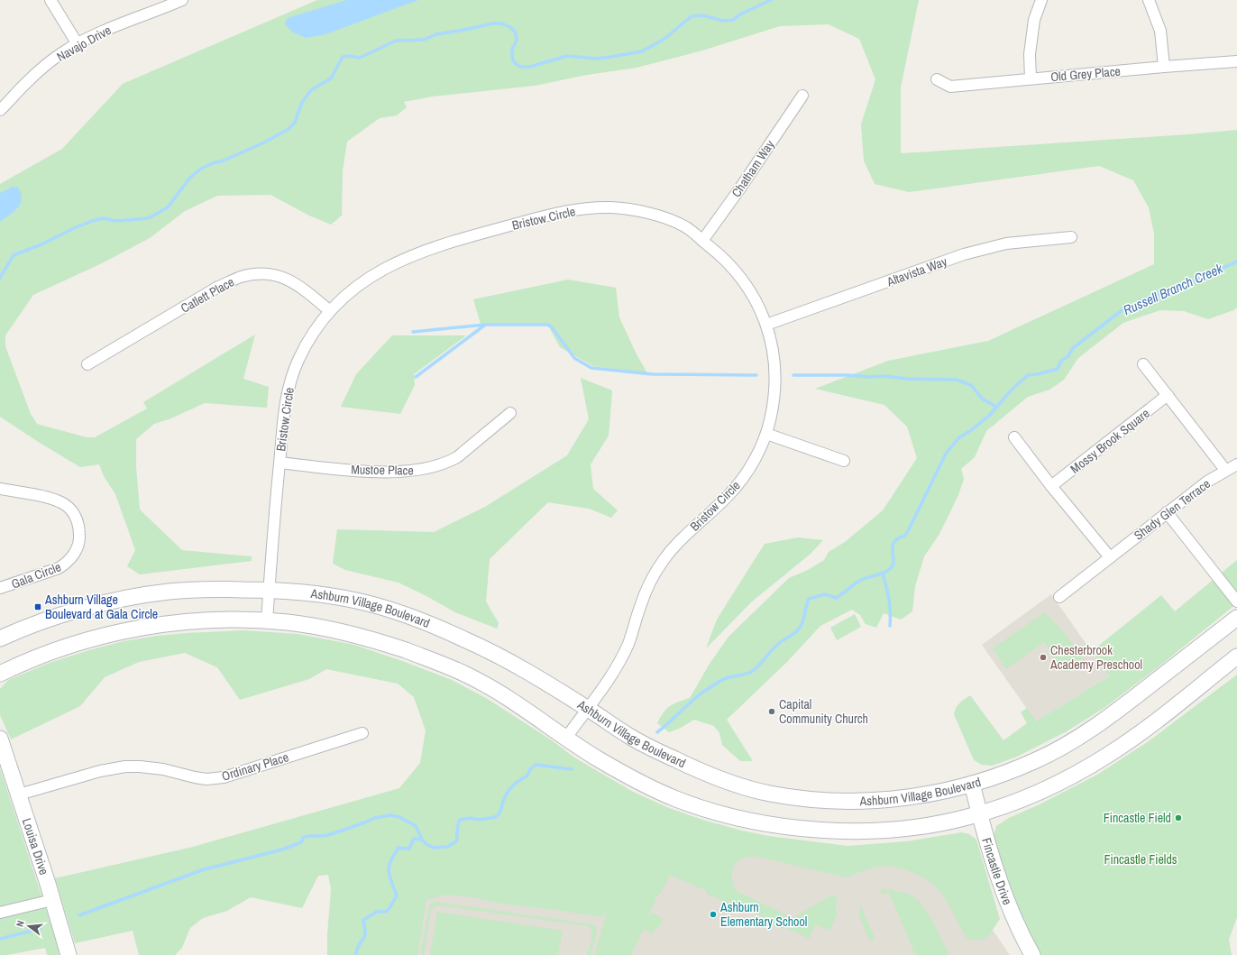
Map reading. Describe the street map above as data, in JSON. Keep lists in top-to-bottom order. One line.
{"streets":{"main road":["Ashburn Village Boulevard","Louisa Drive","Fincastle Drive"],"street":["Navajo Drive","Old Grey Place","Chatham Way","Bristow Circle","Altavista Way","Catlett Place","Mossy Brook Square","Mustoe Place","Shady Glen Terrace","Gala Circle","Ordinary Place"]},"crossings":[["Chatham Way","Bristow Circle"],["Bristow Circle","Altavista Way"],["Bristow Circle","Catlett Place"],["Bristow Circle","Mustoe Place"],["Bristow Circle","Ashburn Village Boulevard"],["Ashburn Village Boulevard","Fincastle Drive"],["Ordinary Place","Louisa Drive"]],"water":["Russell Branch Creek"],"parks":["Fincastle Fields"],"places":{"transit":["Ashburn Village Boulevard at Gala Circle"],"other":["Chesterbrook Academy Preschool","Capital Community Church","Fincastle Field","Ashburn Elementary School"]},"north":"left"}
